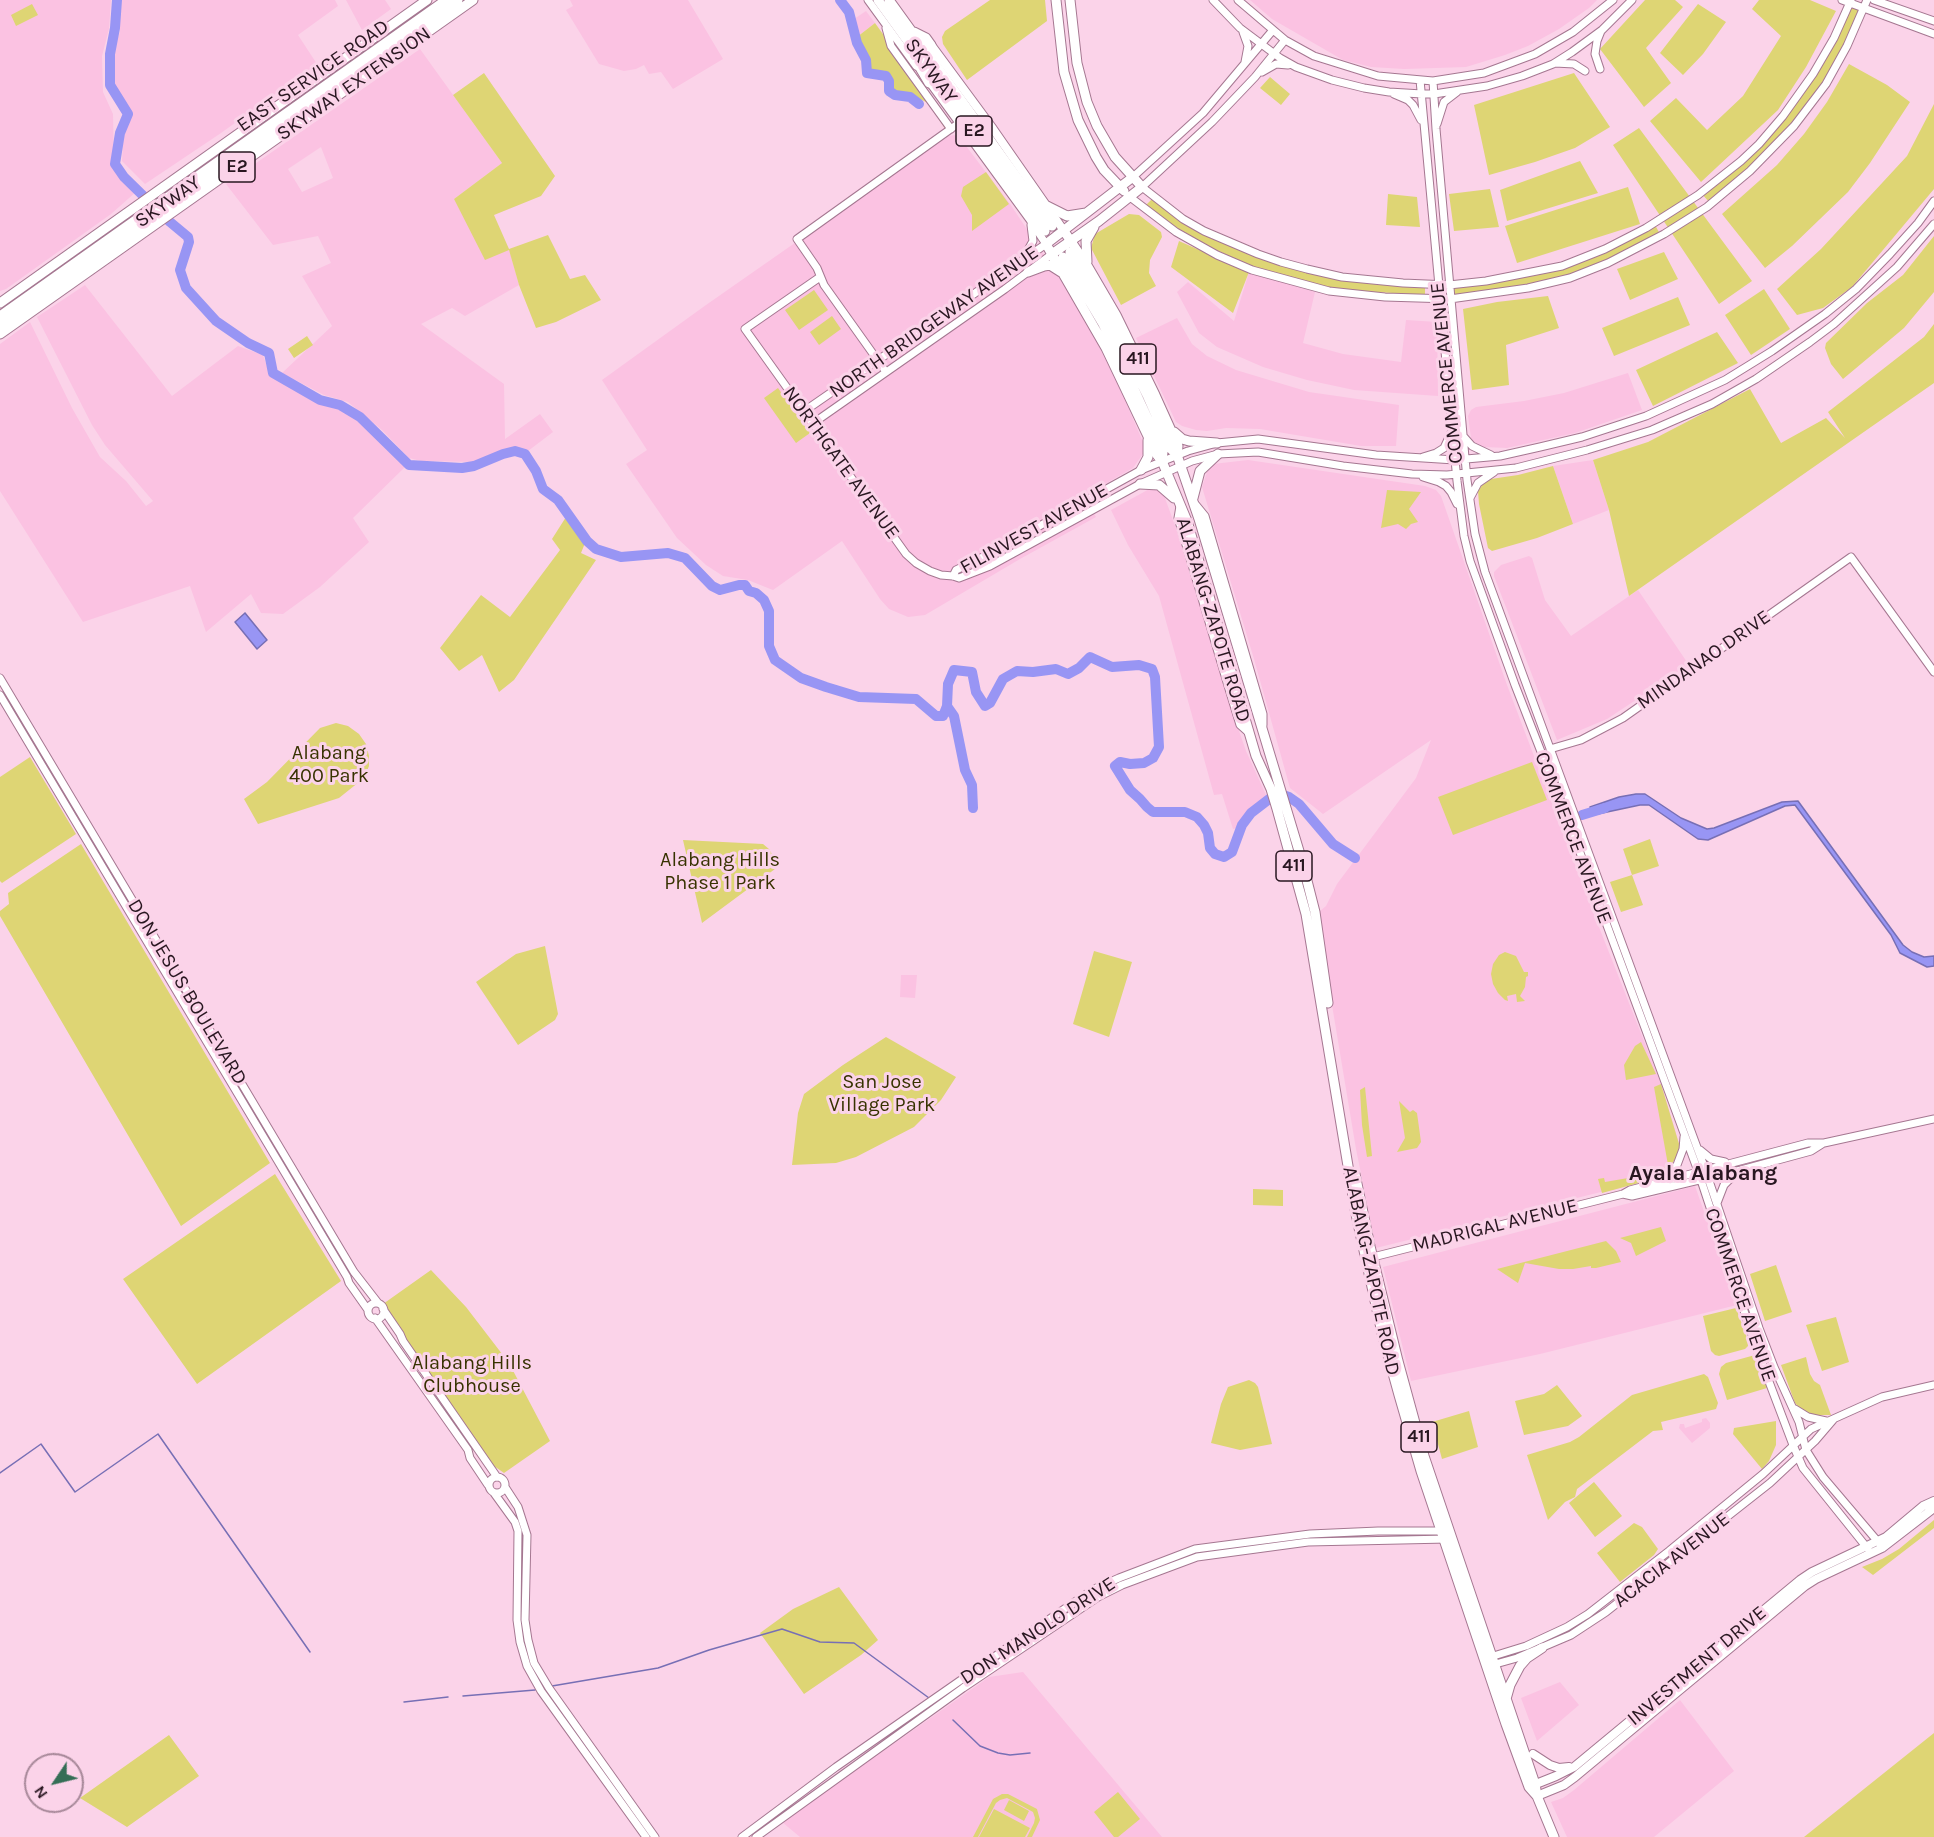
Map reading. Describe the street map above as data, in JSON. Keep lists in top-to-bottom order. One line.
{"streets":{"highway":["SKYWAY","SKYWAY EXTENSION","E2","NORTH BRIDGEWAY AVENUE","411","ALABANG-ZAPOTE ROAD"],"main road":["EAST SERVICE ROAD","COMMERCE AVENUE","NORTHGATE AVENUE","FILINVEST AVENUE","MINDANAO DRIVE","DON JESUS BOULEVARD","MADRIGAL AVENUE","ACACIA AVENUE","DON MANOLO DRIVE","INVESTMENT DRIVE"]},"crossings":[["SKYWAY","E2"],["EAST SERVICE ROAD","E2"],["E2","ALABANG-ZAPOTE ROAD"],["NORTH BRIDGEWAY AVENUE","NORTHGATE AVENUE"],["NORTH BRIDGEWAY AVENUE","ALABANG-ZAPOTE ROAD"],["COMMERCE AVENUE","FILINVEST AVENUE"],["COMMERCE AVENUE","MINDANAO DRIVE"],["COMMERCE AVENUE","MADRIGAL AVENUE"],["COMMERCE AVENUE","ACACIA AVENUE"],["COMMERCE AVENUE","INVESTMENT DRIVE"],["NORTHGATE AVENUE","FILINVEST AVENUE"],["FILINVEST AVENUE","ALABANG-ZAPOTE ROAD"],["ALABANG-ZAPOTE ROAD","MADRIGAL AVENUE"],["ALABANG-ZAPOTE ROAD","ACACIA AVENUE"],["ALABANG-ZAPOTE ROAD","DON MANOLO DRIVE"],["ALABANG-ZAPOTE ROAD","INVESTMENT DRIVE"]],"districts":["Ayala Alabang"],"parks":["Alabang 400 Park","Alabang Hills Phase 1 Park","San Jose Village Park","Alabang Hills Clubhouse"],"north":"bottom left"}
